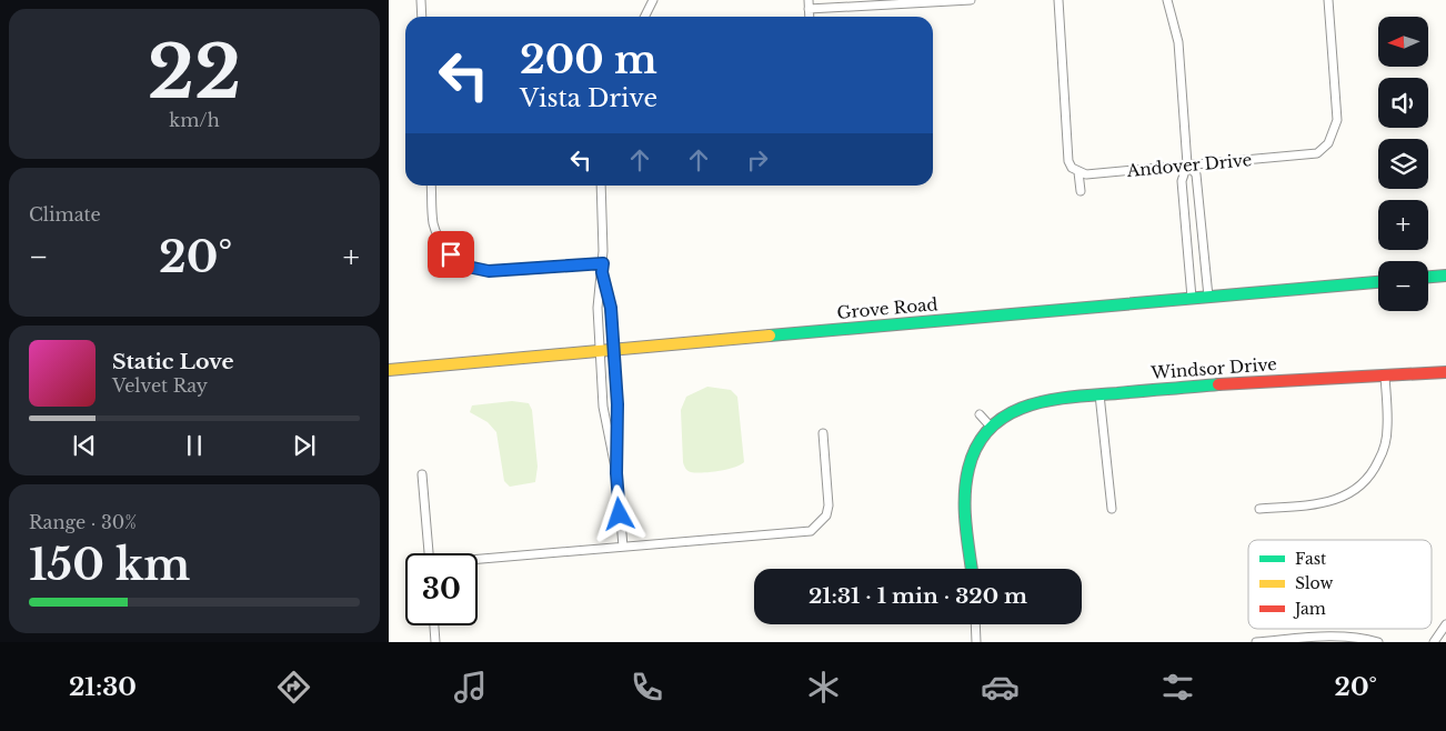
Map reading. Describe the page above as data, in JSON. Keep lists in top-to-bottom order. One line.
{"streets":{"street":["Andover Drive","Grove Road","Windsor Drive"]},"legend":["Fast","Slow","Jam"],"north":"left","page":{"tile":[["22","km/h"],"Climate",["Range · 30%","150 km"]],"map_buttons":["+","−"],"turn":["200 m","Vista Drive"],"heat":["−","20°","+"],"song":["Static Love","Velvet Ray"],"limit":"30","trip":"21:31 · 1 min · 320 m","tabs":["21:30","20°"]}}
